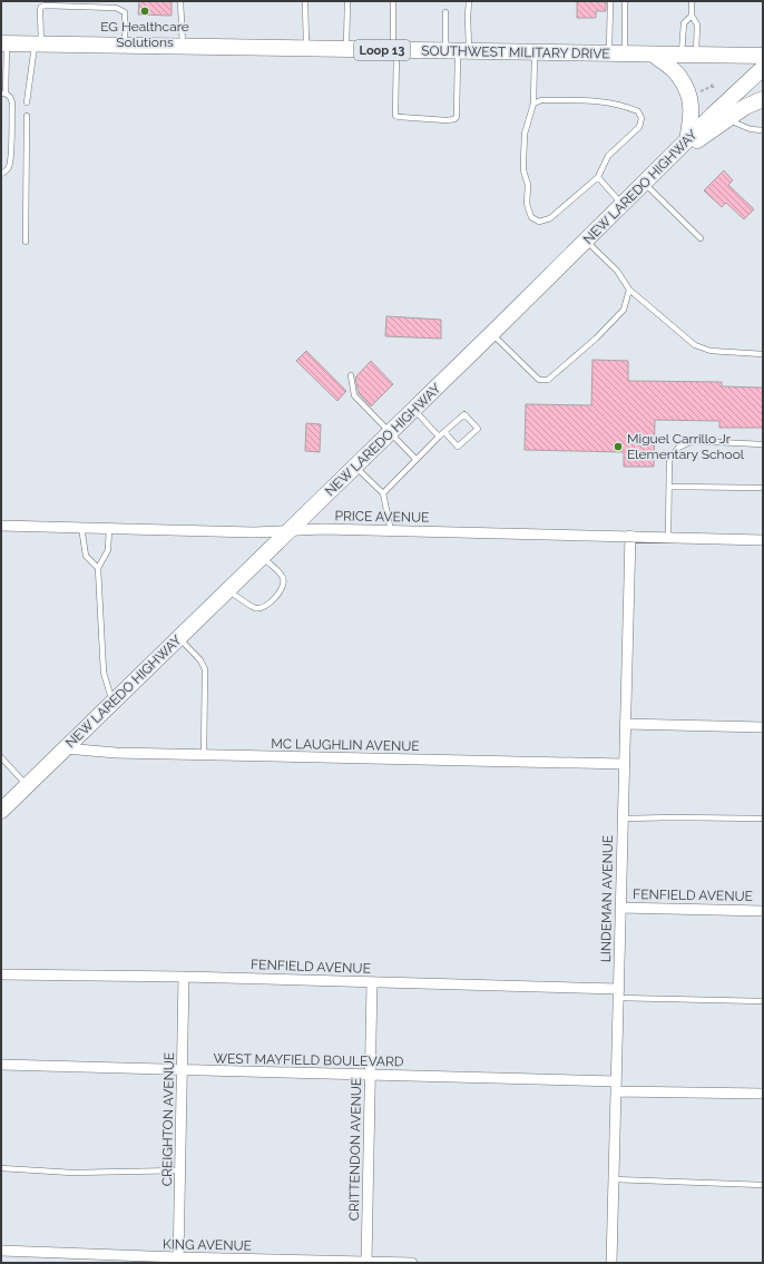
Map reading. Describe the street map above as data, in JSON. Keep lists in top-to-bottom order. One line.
{"streets":{"main road":["Loop 13","SOUTHWEST MILITARY DRIVE","NEW LAREDO HIGHWAY"],"street":["PRICE AVENUE","MC LAUGHLIN AVENUE","FENFIELD AVENUE","LINDEMAN AVENUE","WEST MAYFIELD BOULEVARD","CREIGHTON AVENUE","CRITTENDON AVENUE","KING AVENUE"]},"crossings":[["NEW LAREDO HIGHWAY","PRICE AVENUE"],["NEW LAREDO HIGHWAY","MC LAUGHLIN AVENUE"],["PRICE AVENUE","LINDEMAN AVENUE"],["MC LAUGHLIN AVENUE","LINDEMAN AVENUE"],["FENFIELD AVENUE","LINDEMAN AVENUE"],["FENFIELD AVENUE","CREIGHTON AVENUE"],["FENFIELD AVENUE","CRITTENDON AVENUE"],["LINDEMAN AVENUE","WEST MAYFIELD BOULEVARD"],["WEST MAYFIELD BOULEVARD","CREIGHTON AVENUE"],["WEST MAYFIELD BOULEVARD","CRITTENDON AVENUE"],["CREIGHTON AVENUE","KING AVENUE"],["CRITTENDON AVENUE","KING AVENUE"]],"places":["EG Healthcare Solutions","Miguel Carrillo Jr Elementary School"]}
